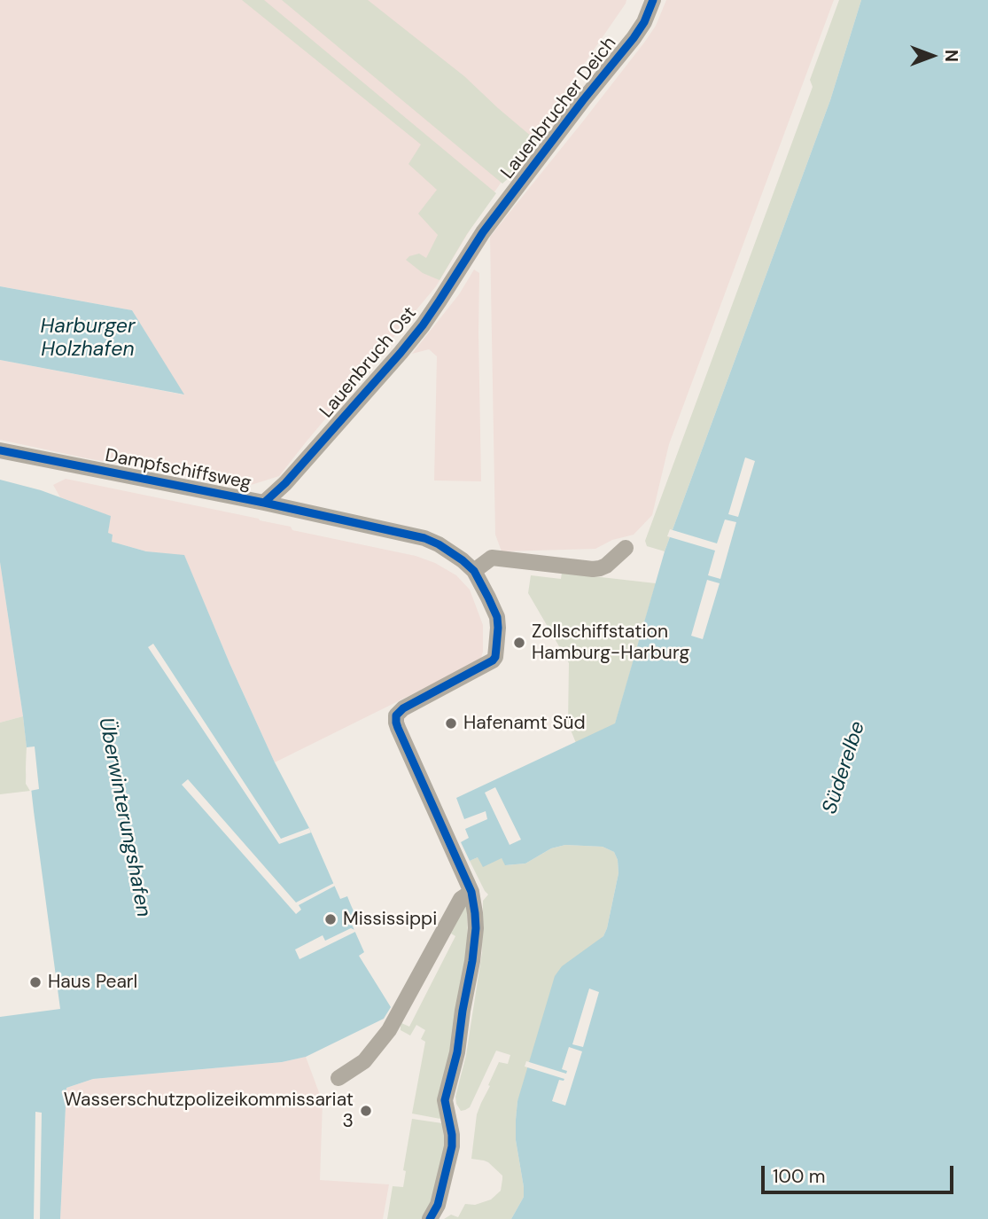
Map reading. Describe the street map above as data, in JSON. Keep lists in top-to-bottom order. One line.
{"streets":{"street":["Lauenbrucher Deich","Lauenbruch Ost","Dampfschiffsweg"]},"crossings":[["Lauenbrucher Deich","Lauenbruch Ost"],["Lauenbruch Ost","Dampfschiffsweg"]],"water":["Harburger Holzhafen","Süderelbe","Überwinterungshafen"],"places":["Zollschiffstation Hamburg-Harburg","Hafenamt Süd","Mississippi","Haus Pearl","Wasserschutzpolizeikommissariat 3"],"scale_bar":"100 m","north":"right"}
